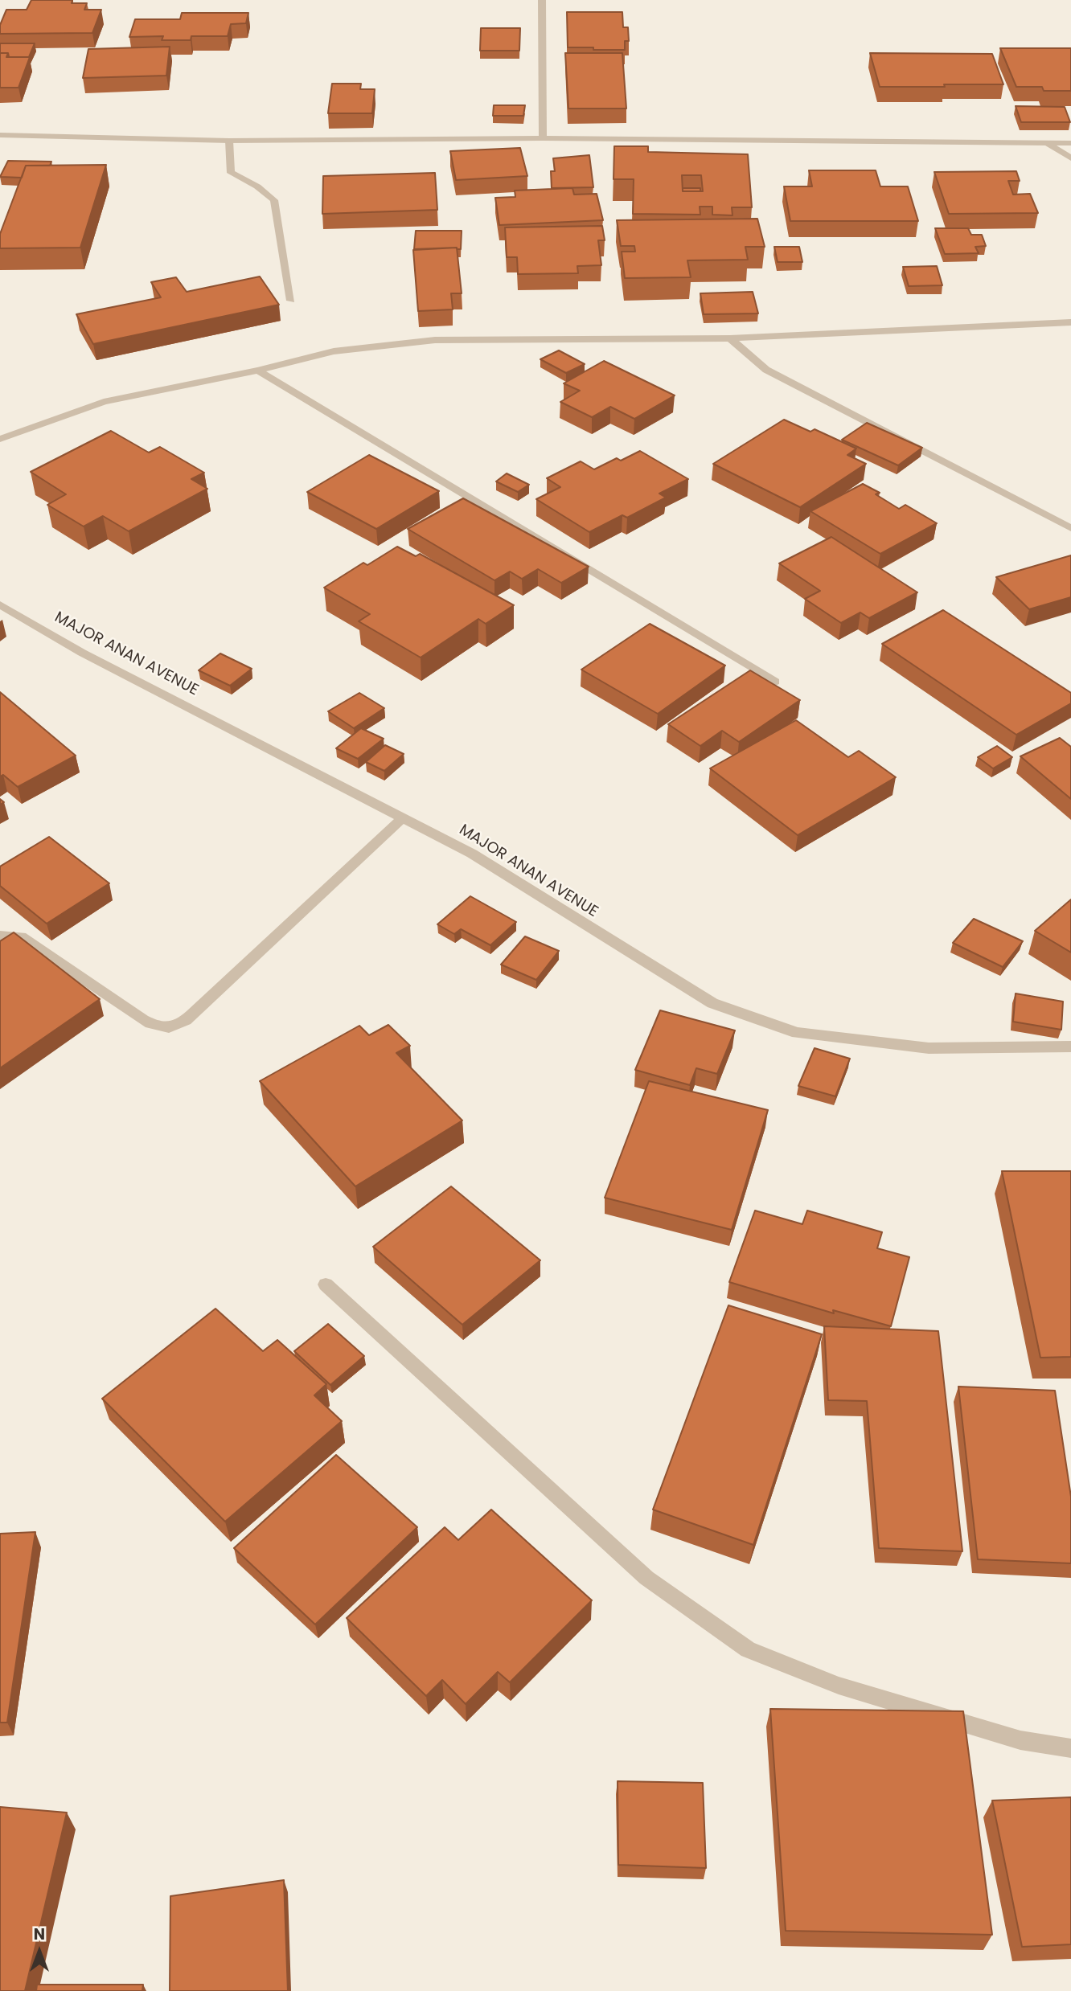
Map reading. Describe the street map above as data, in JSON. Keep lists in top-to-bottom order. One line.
{"streets":{"street":["MAJOR ANAN AVENUE"]},"north":"top"}
